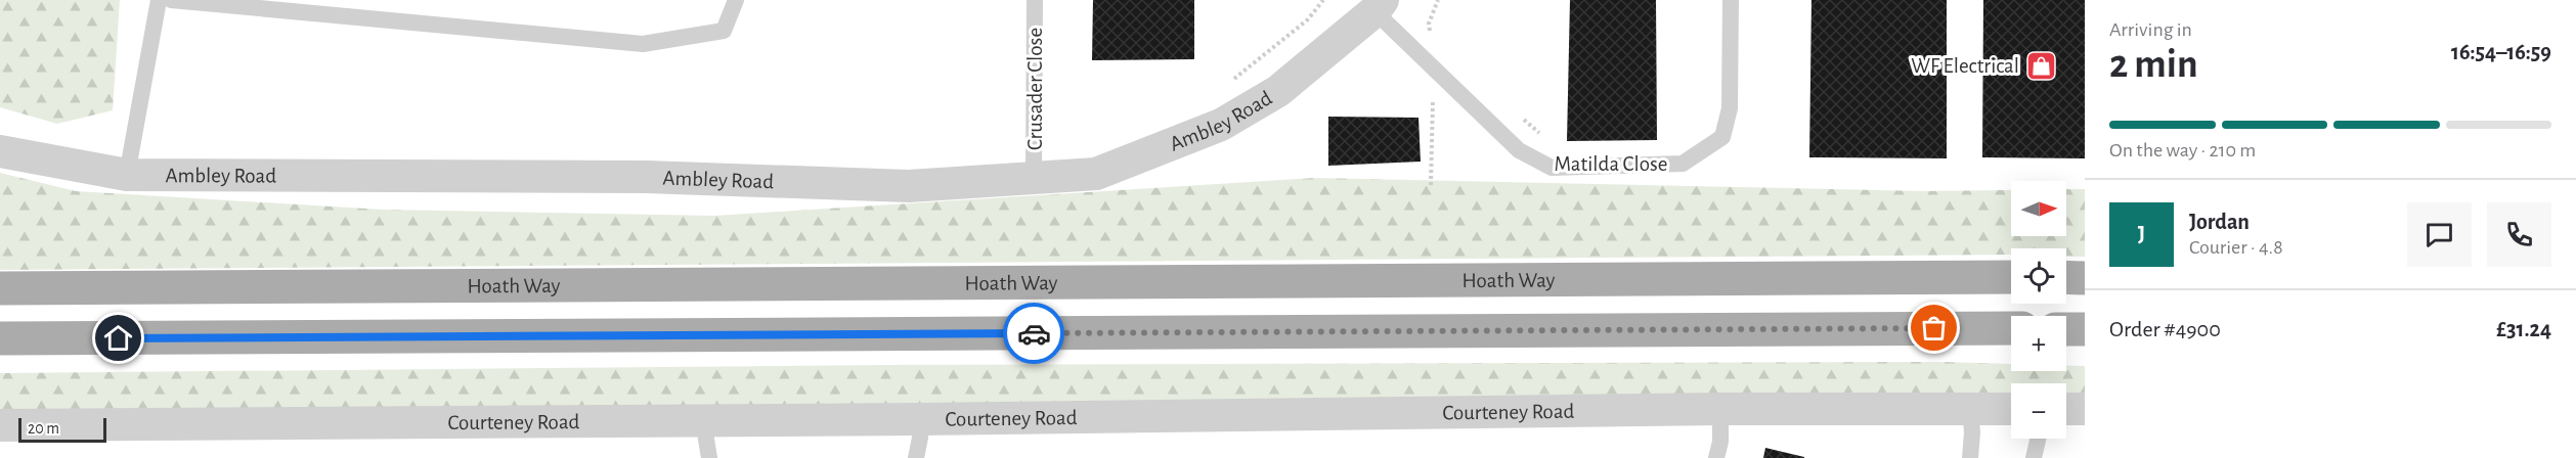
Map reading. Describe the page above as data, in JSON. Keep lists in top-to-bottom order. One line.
{"streets":{"main road":["Hoath Way"],"street":["Ambley Road","Courteney Road"],"lane":["Crusader Close","Matilda Close"]},"crossings":[["Crusader Close","Ambley Road"],["Ambley Road","Matilda Close"]],"places":{"shop":["WF Electrical"]},"scale_bar":"20 m","north":"right","page":{"heading":["2 min","Arriving in","16:54–16:59"],"panel":["Jordan","Courier · 4.8","Order #4900","£31.24"],"bar":"On the way · 210 m","map_buttons":["+","−"],"round":"J","scale":"20 m"}}
